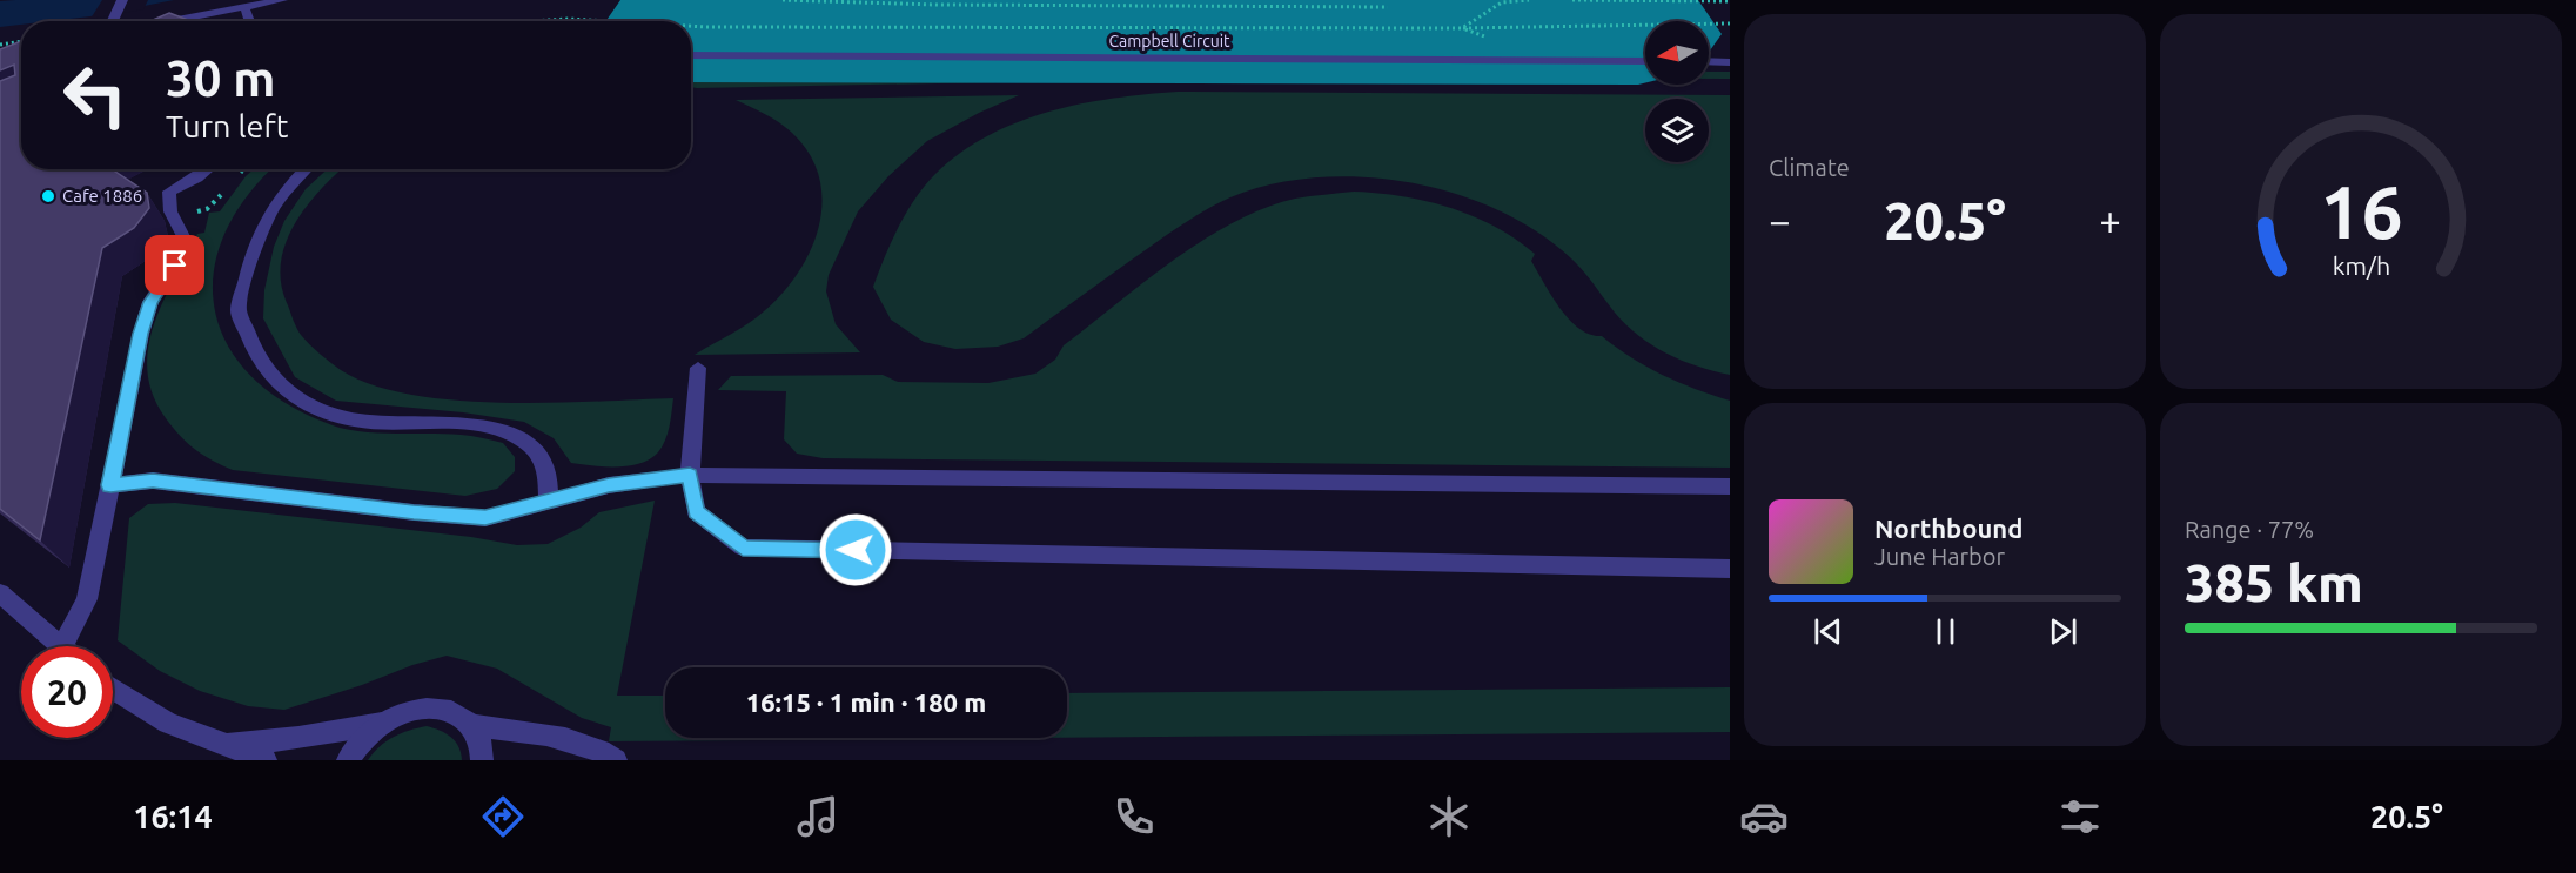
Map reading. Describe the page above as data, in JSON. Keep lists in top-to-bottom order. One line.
{"streets":{"street":["Campbell Circuit"]},"places":["Cafe 1886"],"north":"left","page":{"tile":["Climate",["Range · 77%","385 km"]],"turn":["30 m","Turn left"],"heat":["−","20.5°","+"],"song":["Northbound","June Harbor"],"limit":"20","trip":"16:15 · 1 min · 180 m","tabs":["16:14","20.5°"],"gauge":["16","km/h"]}}
